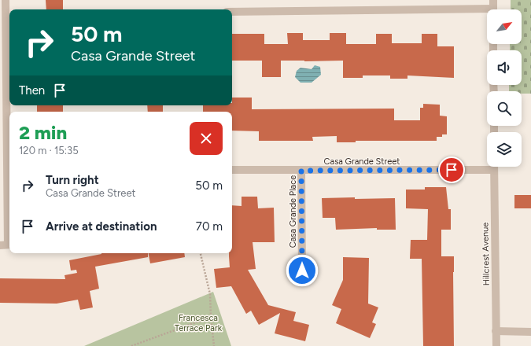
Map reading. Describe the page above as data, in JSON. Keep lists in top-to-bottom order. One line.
{"streets":{"street":["Casa Grande Street","Casa Grande Place","Hillcrest Avenue"]},"crossings":[["Casa Grande Street","Casa Grande Place"],["Casa Grande Street","Hillcrest Avenue"]],"parks":["Francesca Terrace Park"],"north":"top right","page":{"turn":["50 m","Casa Grande Street"],"then":"Then","heading":["2 min","120 m · 15:35"],"list":[{"name":"Turn right","note":"Casa Grande Street","value":"50 m"},{"name":"Arrive at destination","value":"70 m"}]}}
